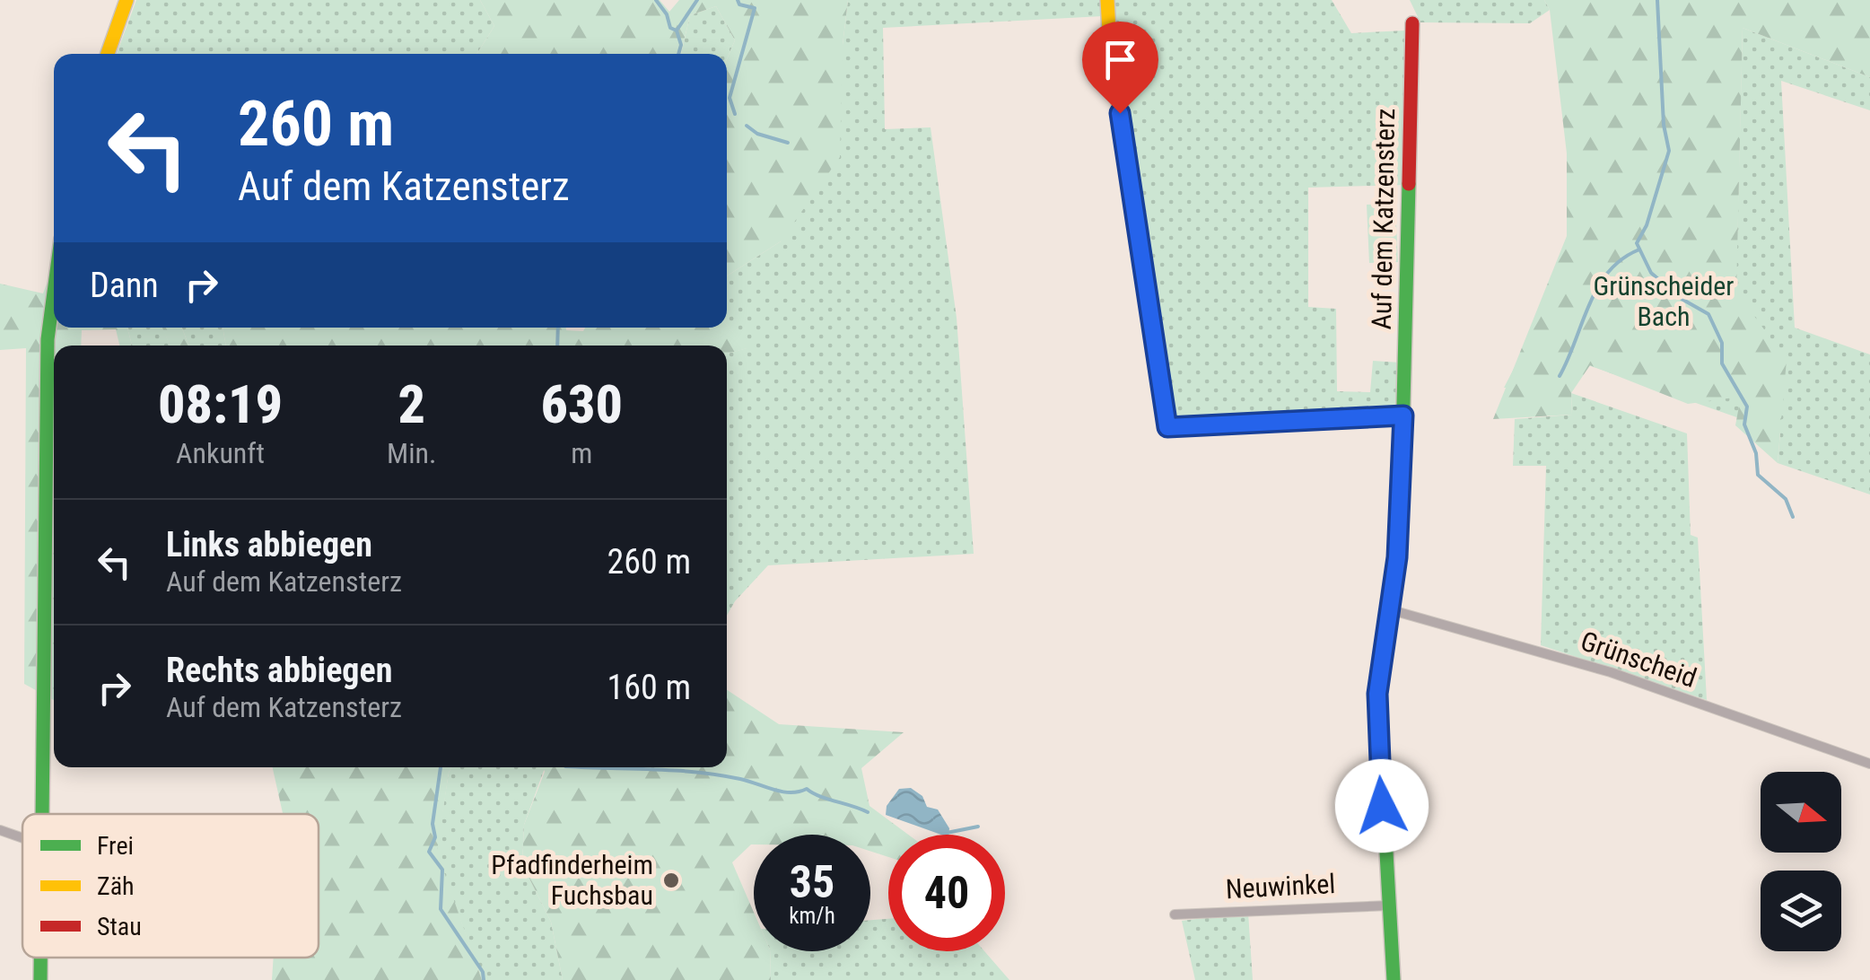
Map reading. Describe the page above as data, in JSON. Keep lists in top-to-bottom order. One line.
{"streets":{"street":["Auf dem Katzensterz","Grünscheid","Neuwinkel"]},"crossings":[["Auf dem Katzensterz","Grünscheid"],["Auf dem Katzensterz","Neuwinkel"]],"parks":["Grünscheider Bach"],"places":["Pfadfinderheim Fuchsbau"],"legend":["Frei","Zäh","Stau"],"north":"right","page":{"turn":["260 m","Auf dem Katzensterz"],"then":"Dann","eta":["08:19","Ankunft","2","Min.","630","m"],"list":[{"name":"Links abbiegen","note":"Auf dem Katzensterz","value":"260 m"},{"name":"Rechts abbiegen","note":"Auf dem Katzensterz","value":"160 m"}],"speed":"35 km/h","limit":"40"}}
